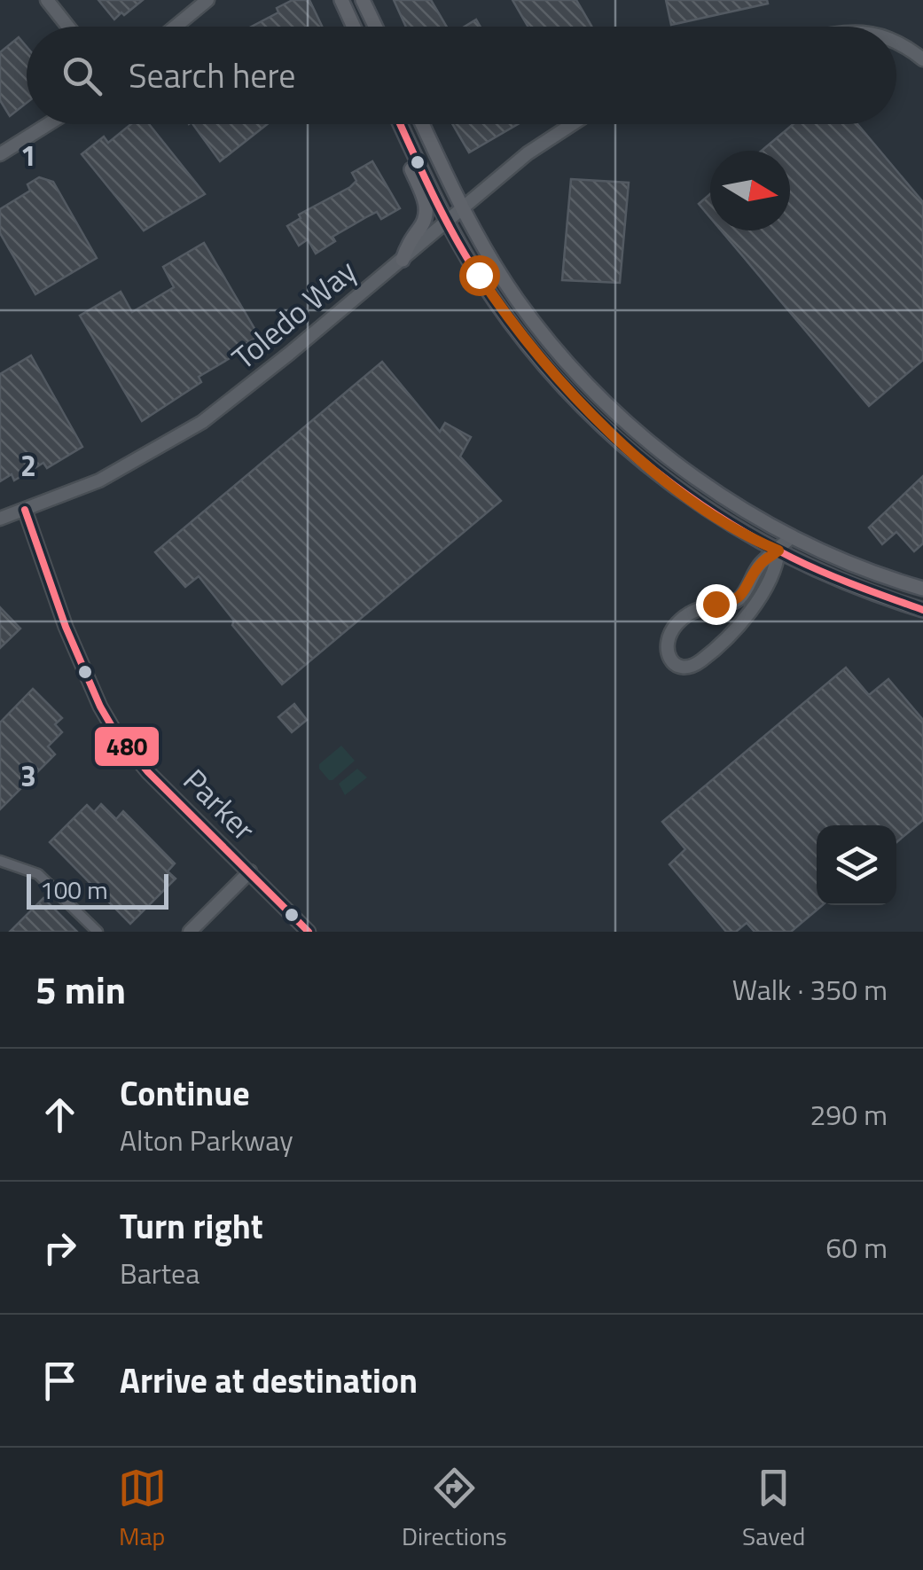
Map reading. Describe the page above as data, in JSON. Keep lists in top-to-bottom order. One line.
{"streets":{"street":["Toledo Way","Parker"]},"crossings":[["Toledo Way","Parker"]],"lines":["transit line 480"],"scale_bar":"100 m","north":"right","page":{"search":"Search here","scale":"100 m","heading":["5 min","Walk · 350 m"],"list":[["Continue","Alton Parkway","290 m"],["Turn right","Bartea","60 m"],"Arrive at destination"],"nav":["Map","Directions","Saved"]},"grid":{"rows":["1","2","3"]}}
